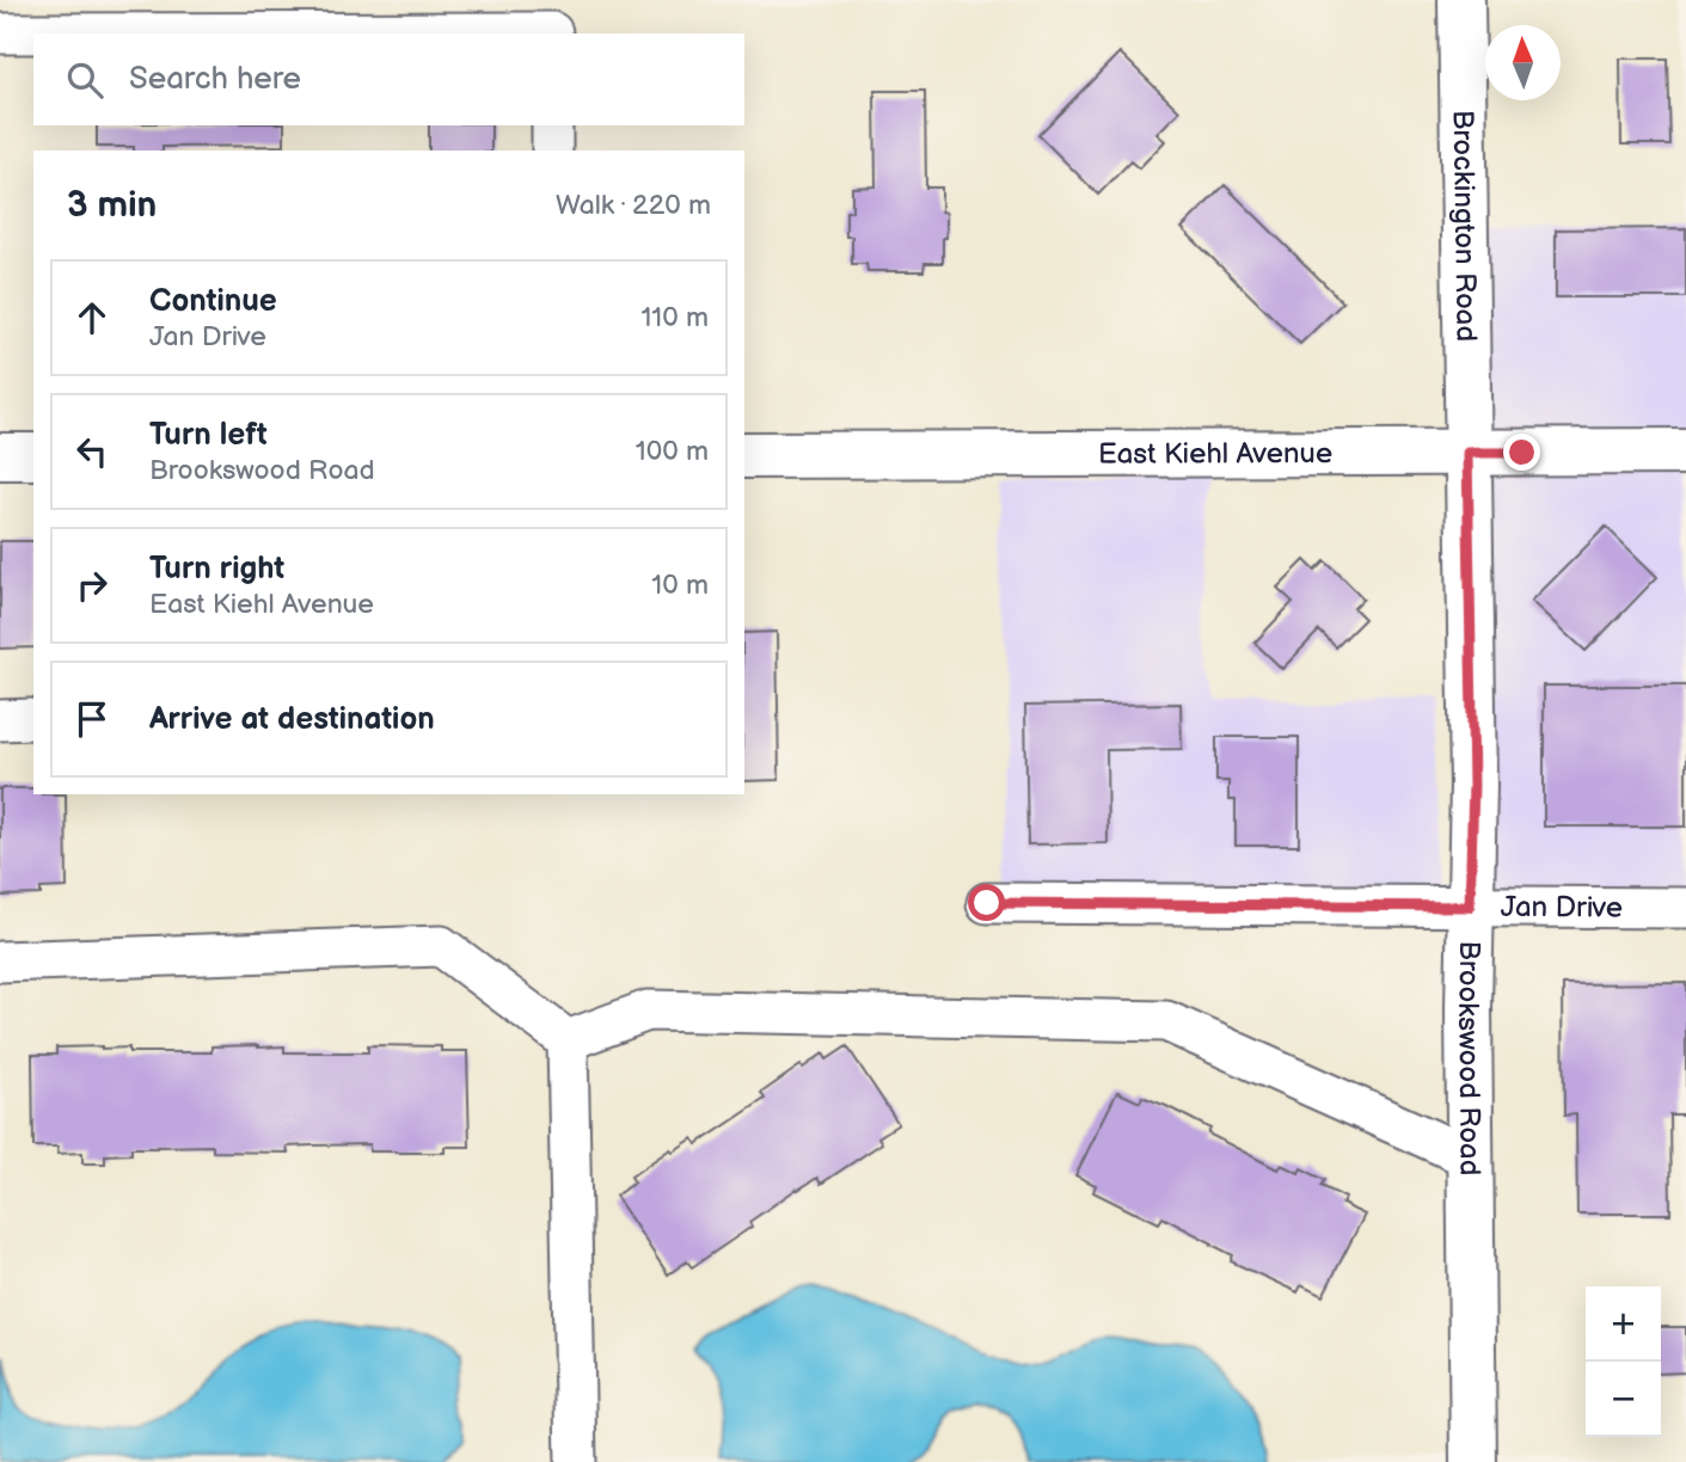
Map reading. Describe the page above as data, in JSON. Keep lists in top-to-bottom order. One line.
{"streets":{"main road":["Brockington Road","East Kiehl Avenue","Brookswood Road"],"street":["Jan Drive"]},"crossings":[["Brockington Road","East Kiehl Avenue"],["Brockington Road","Brookswood Road"],["East Kiehl Avenue","Brookswood Road"],["Jan Drive","Brookswood Road"]],"north":"top","page":{"search":"Search here","heading":["3 min","Walk · 220 m"],"list":[["Continue","Jan Drive","110 m"],["Turn left","Brookswood Road","100 m"],["Turn right","East Kiehl Avenue","10 m"],"Arrive at destination"],"map_buttons":["+","−"]}}
